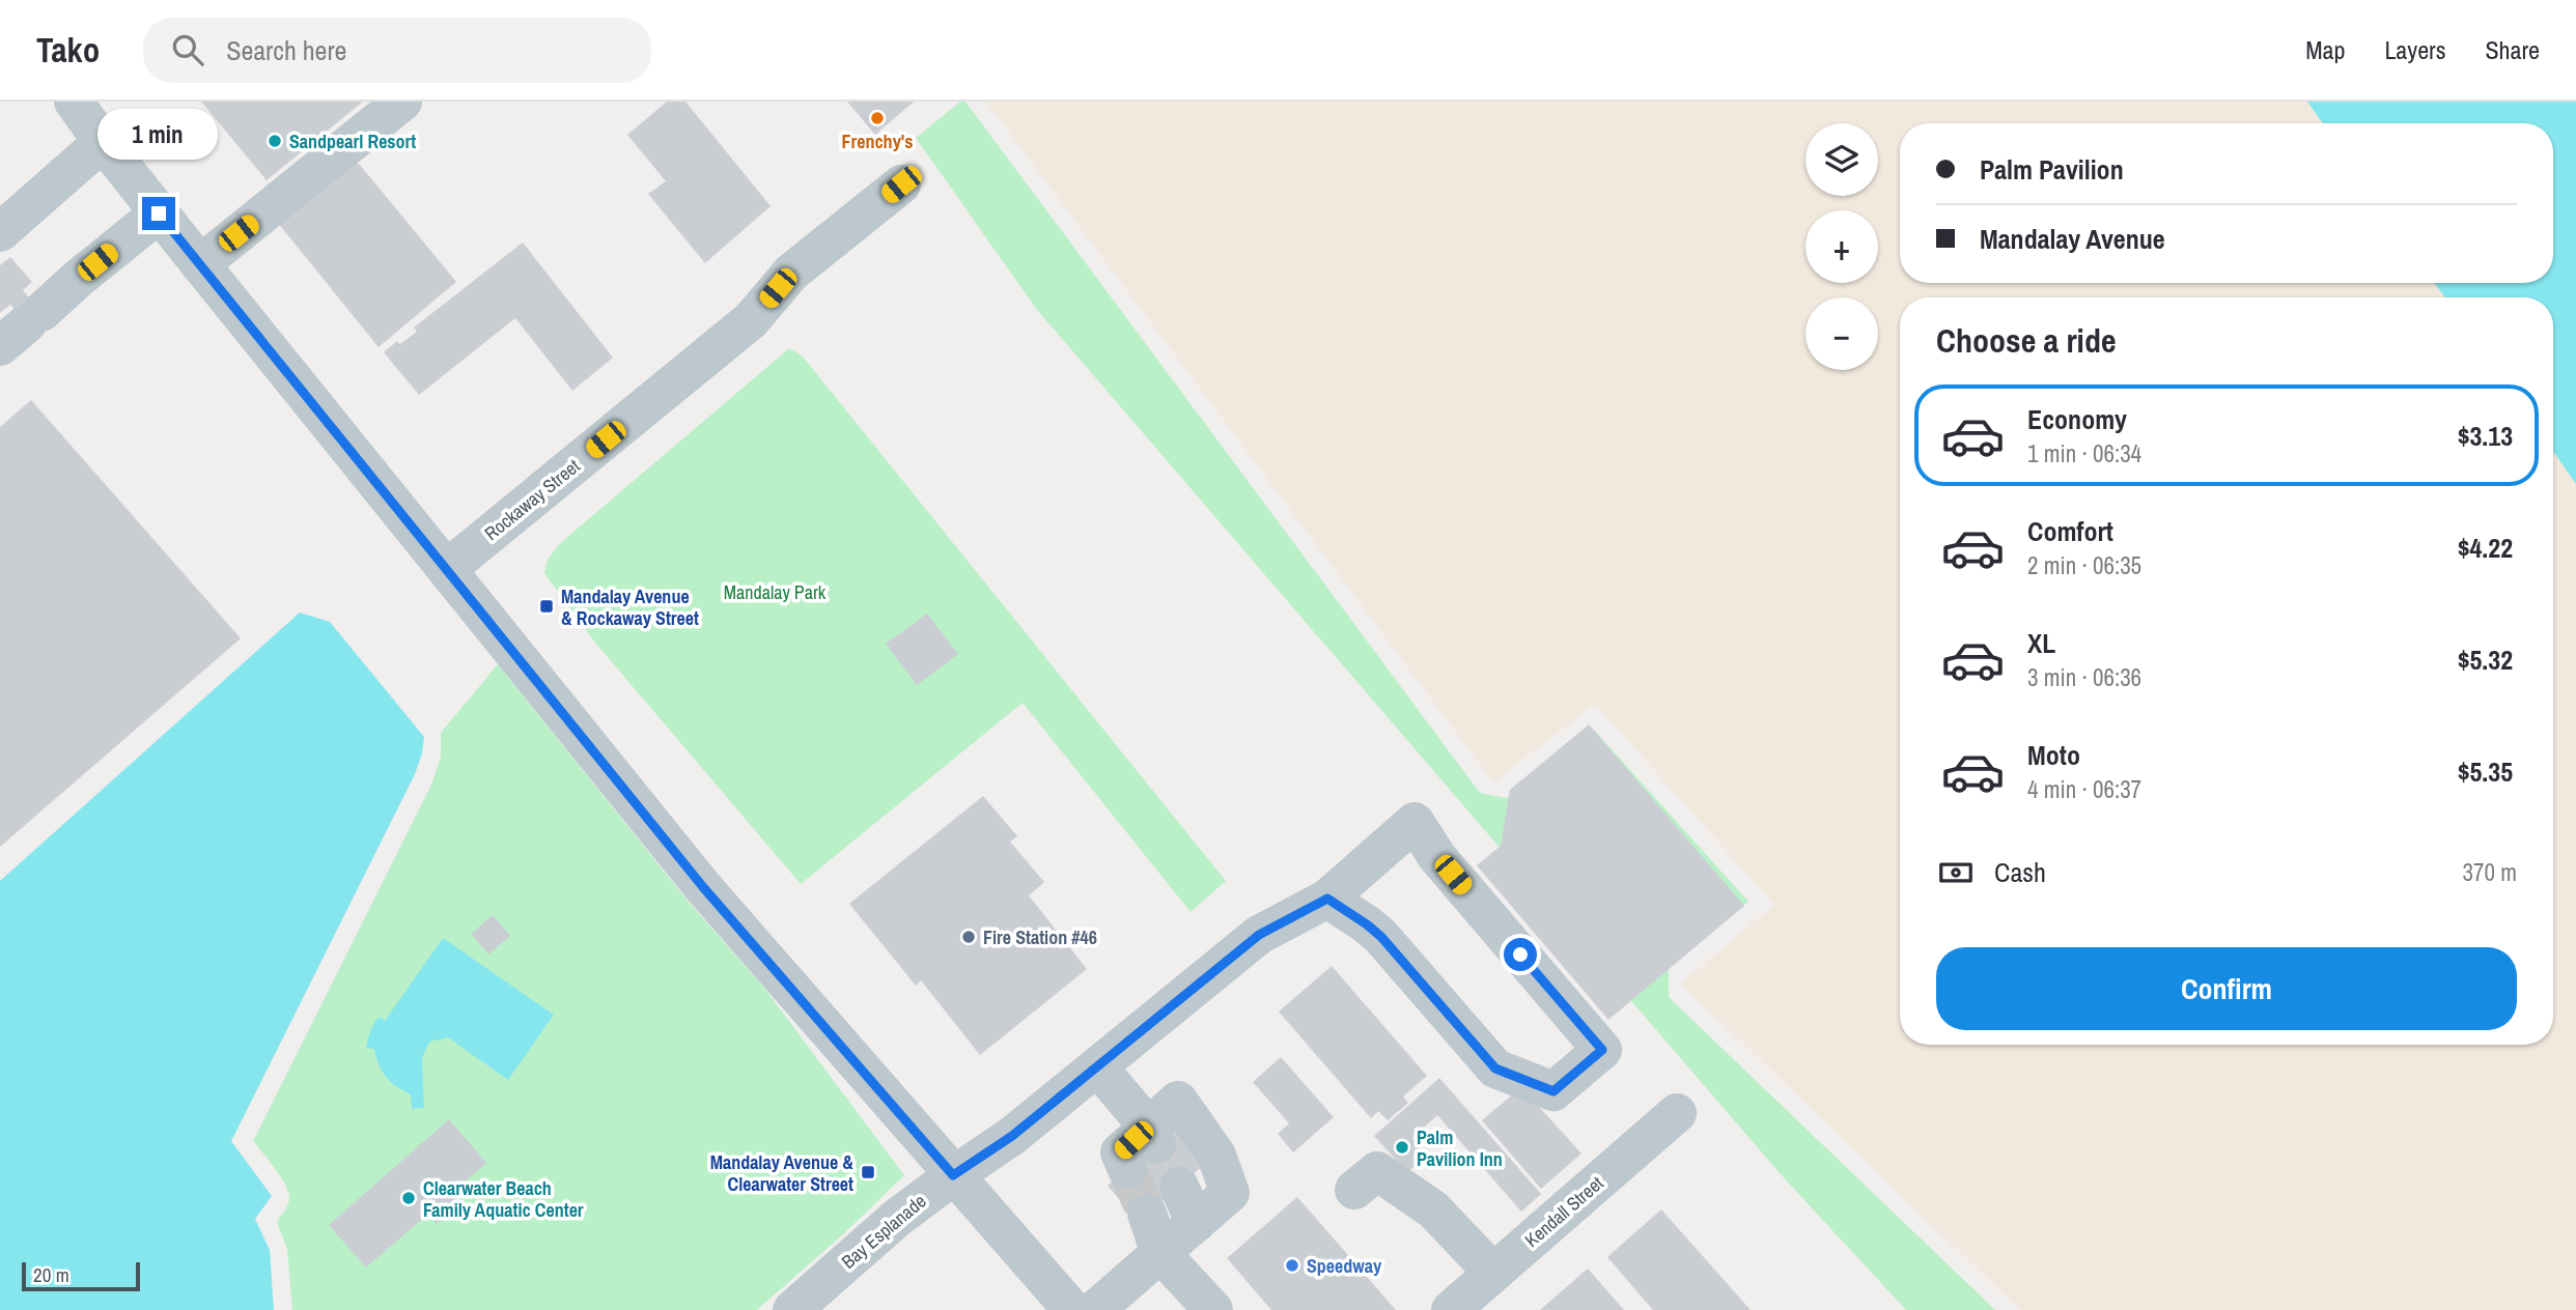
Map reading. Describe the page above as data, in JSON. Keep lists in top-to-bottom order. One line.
{"streets":{"street":["Rockaway Street","Kendall Street","Bay Esplanade"]},"parks":["Mandalay Park"],"places":{"other":["Frenchy's","Sandpearl Resort","Fire Station #46","Palm Pavilion Inn","Clearwater Beach Family Aquatic Center","Speedway"],"transit":["Mandalay Avenue & Rockaway Street","Mandalay Avenue & Clearwater Street"]},"scale_bar":"20 m","page":{"header":"Tako","search":"Search here","nav":["Map","Layers","Share"],"bubble":"1 min","map_buttons":["+","−"],"banner":["Palm Pavilion","Mandalay Avenue"],"heading":"Choose a ride","list":[{"name":"Economy","note":"1 min · 06:34","value":"$3.13"},{"name":"Comfort","note":"2 min · 06:35","value":"$4.22"},{"name":"XL","note":"3 min · 06:36","value":"$5.32"},{"name":"Moto","note":"4 min · 06:37","value":"$5.35"}],"pay":["Cash","370 m"],"buttons":"Confirm","scale":"20 m"}}
